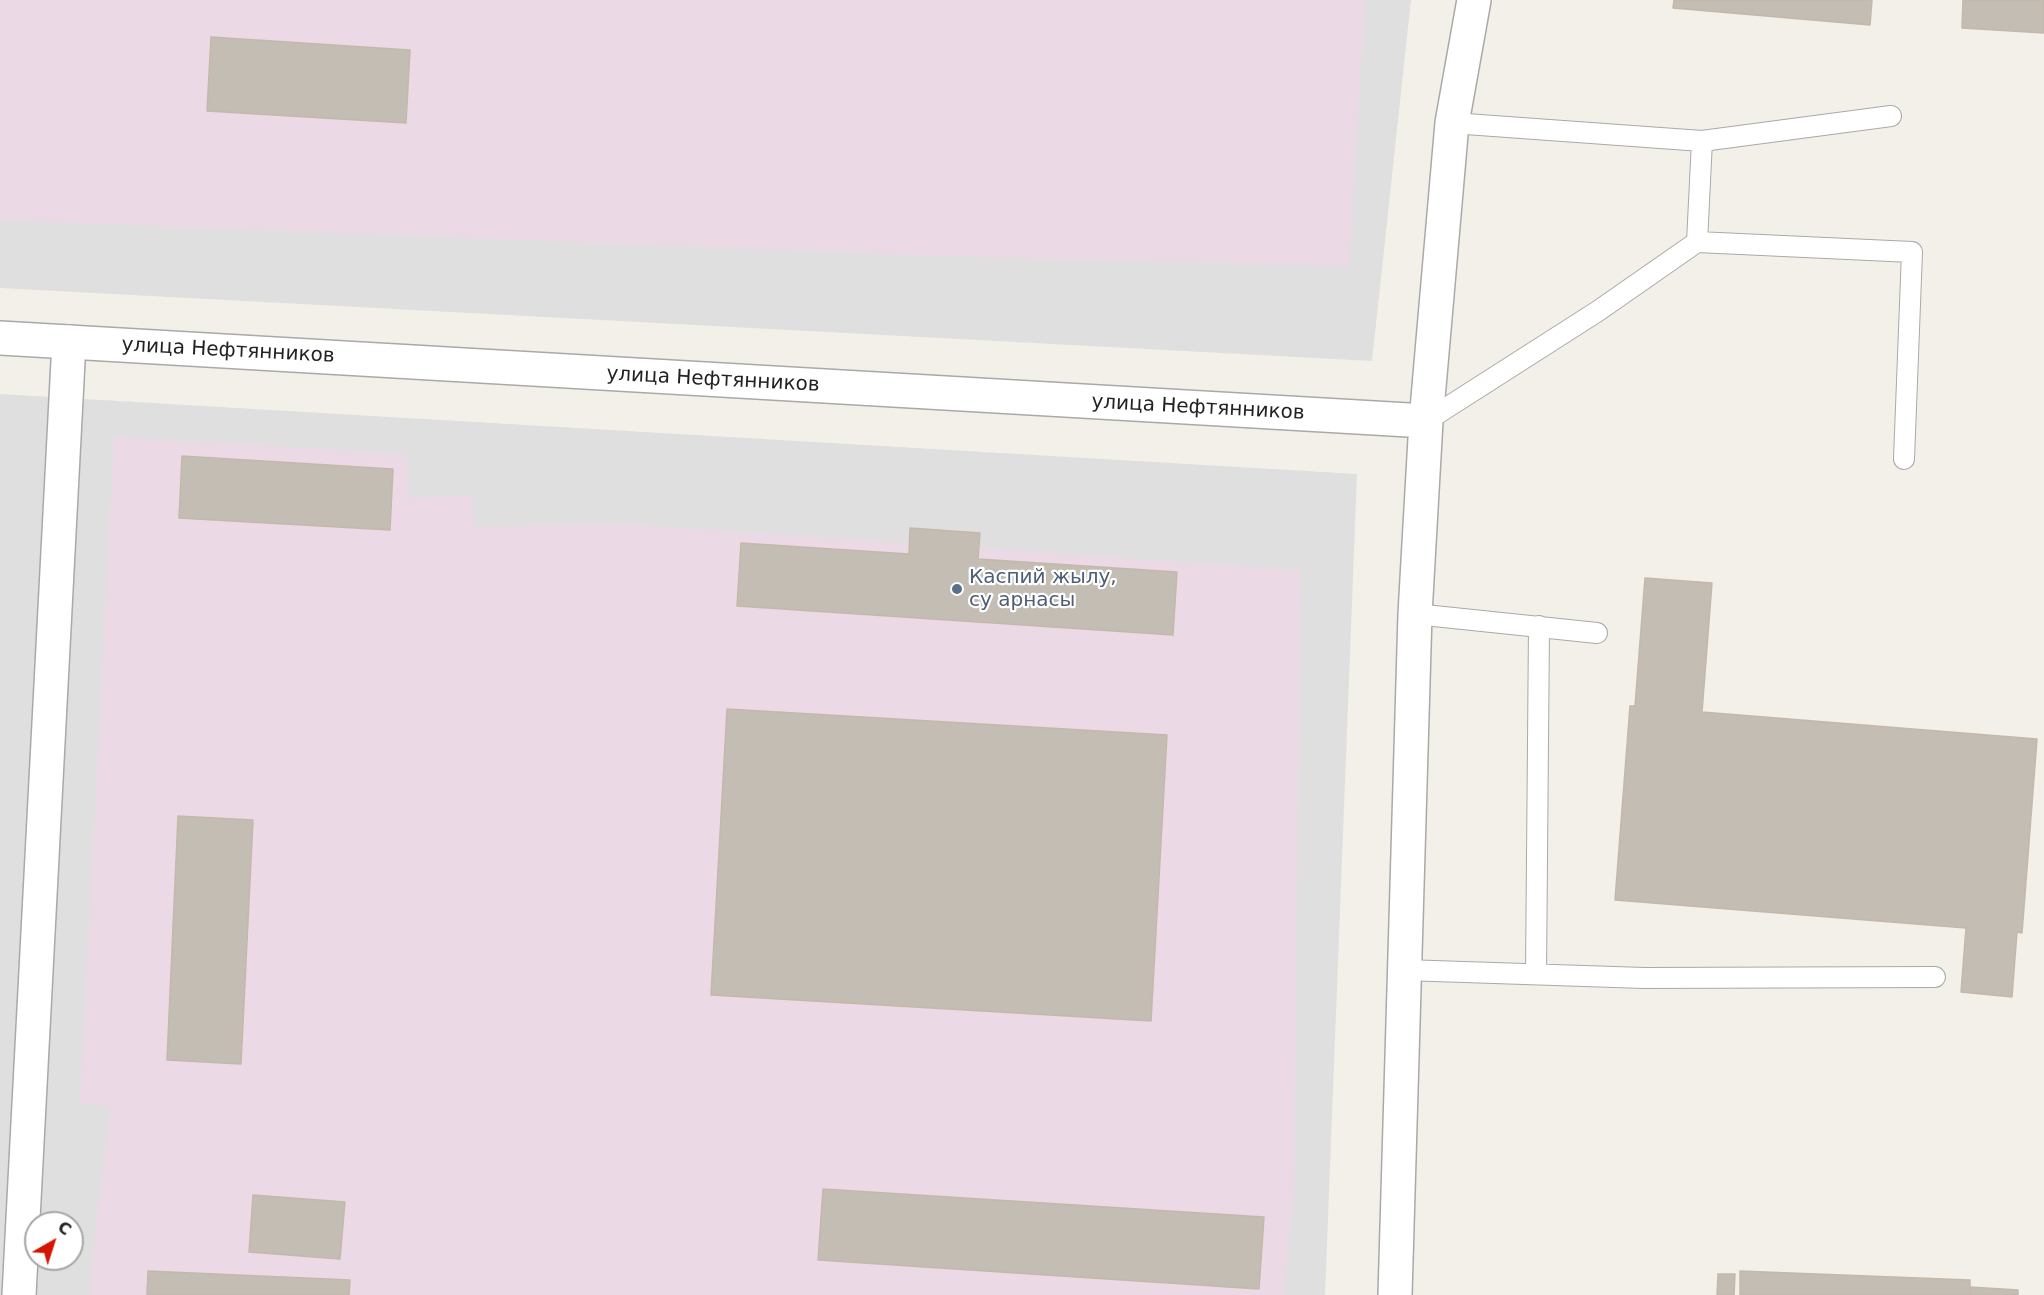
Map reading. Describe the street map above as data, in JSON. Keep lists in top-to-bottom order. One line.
{"streets":{"street":["улица Нефтянников"]},"places":["Каспий жылу, су арнасы"],"north":"top right"}
